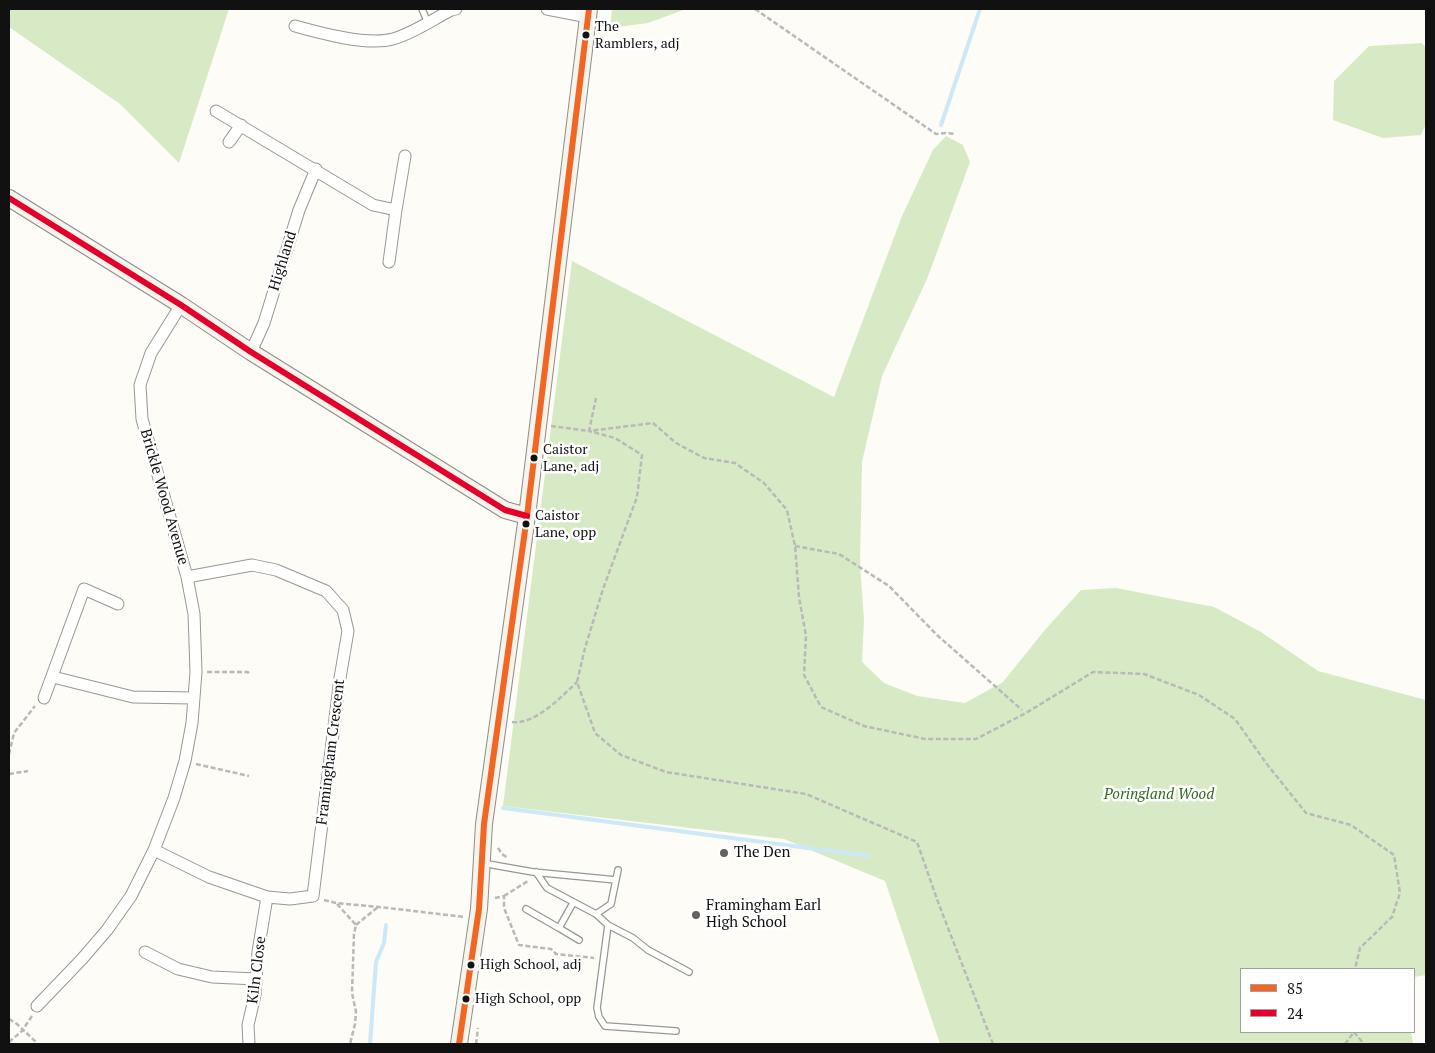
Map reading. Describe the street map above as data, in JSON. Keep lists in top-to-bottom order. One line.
{"streets":{"street":["Highland","Brickle Wood Avenue","Framingham Crescent","Kiln Close"]},"crossings":[["Brickle Wood Avenue","Framingham Crescent"]],"parks":["Poringland Wood"],"places":["The Ramblers, adj","Caistor Lane, adj","Caistor Lane, opp","The Den","Framingham Earl High School","High School, adj","High School, opp"],"lines":["transit line 85","transit line 24"],"legend":["85","24"]}
